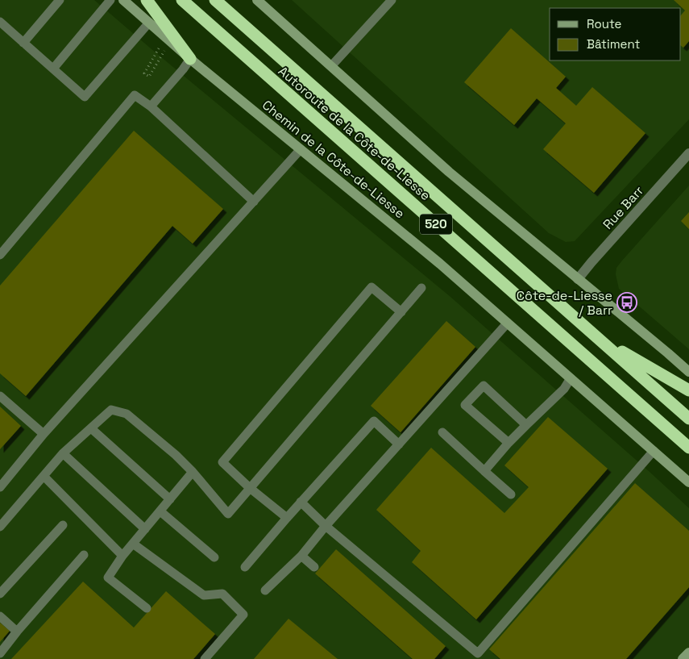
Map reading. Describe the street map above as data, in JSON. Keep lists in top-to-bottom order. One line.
{"streets":{"highway":["Autoroute de la Côte-de-Liesse","520"],"main road":["Chemin de la Côte-de-Liesse"],"street":["Rue Barr"]},"places":{"bus stop":["Côte-de-Liesse / Barr"]},"legend":["Route","Bâtiment"]}
